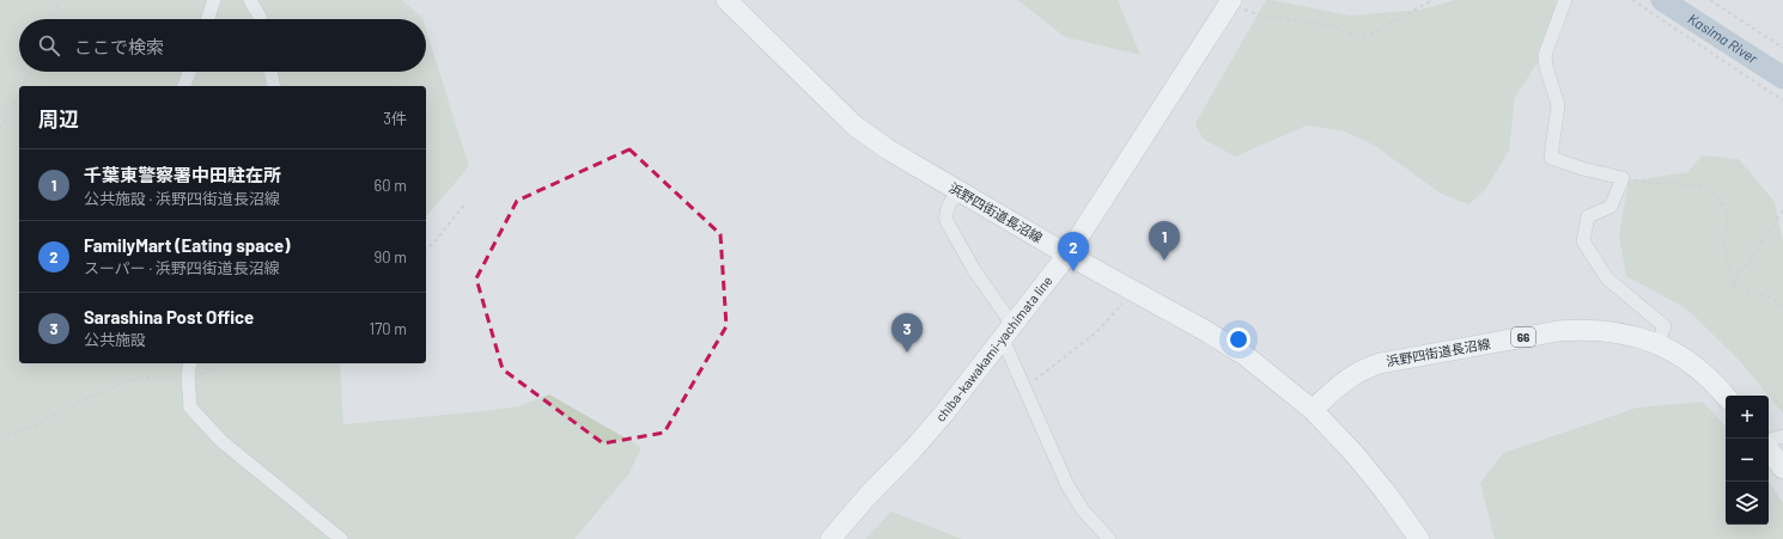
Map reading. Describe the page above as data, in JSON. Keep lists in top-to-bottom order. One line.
{"streets":{"main road":["浜野四街道長沼線","66","chiba-kawakami-yachimata line"]},"crossings":[["浜野四街道長沼線","chiba-kawakami-yachimata line"]],"water":["Kasima River"],"page":{"search":"ここで検索","heading":["周辺","3件"],"list":[{"mark":"1","name":"千葉東警察署中田駐在所","note":"公共施設 · 浜野四街道長沼線","value":"60 m"},{"mark":"2","name":"FamilyMart (Eating space)","note":"スーパー · 浜野四街道長沼線","value":"90 m"},{"mark":"3","name":"Sarashina Post Office","note":"公共施設","value":"170 m"}],"pins":["1","2","3"],"map_buttons":["+","−"]}}
